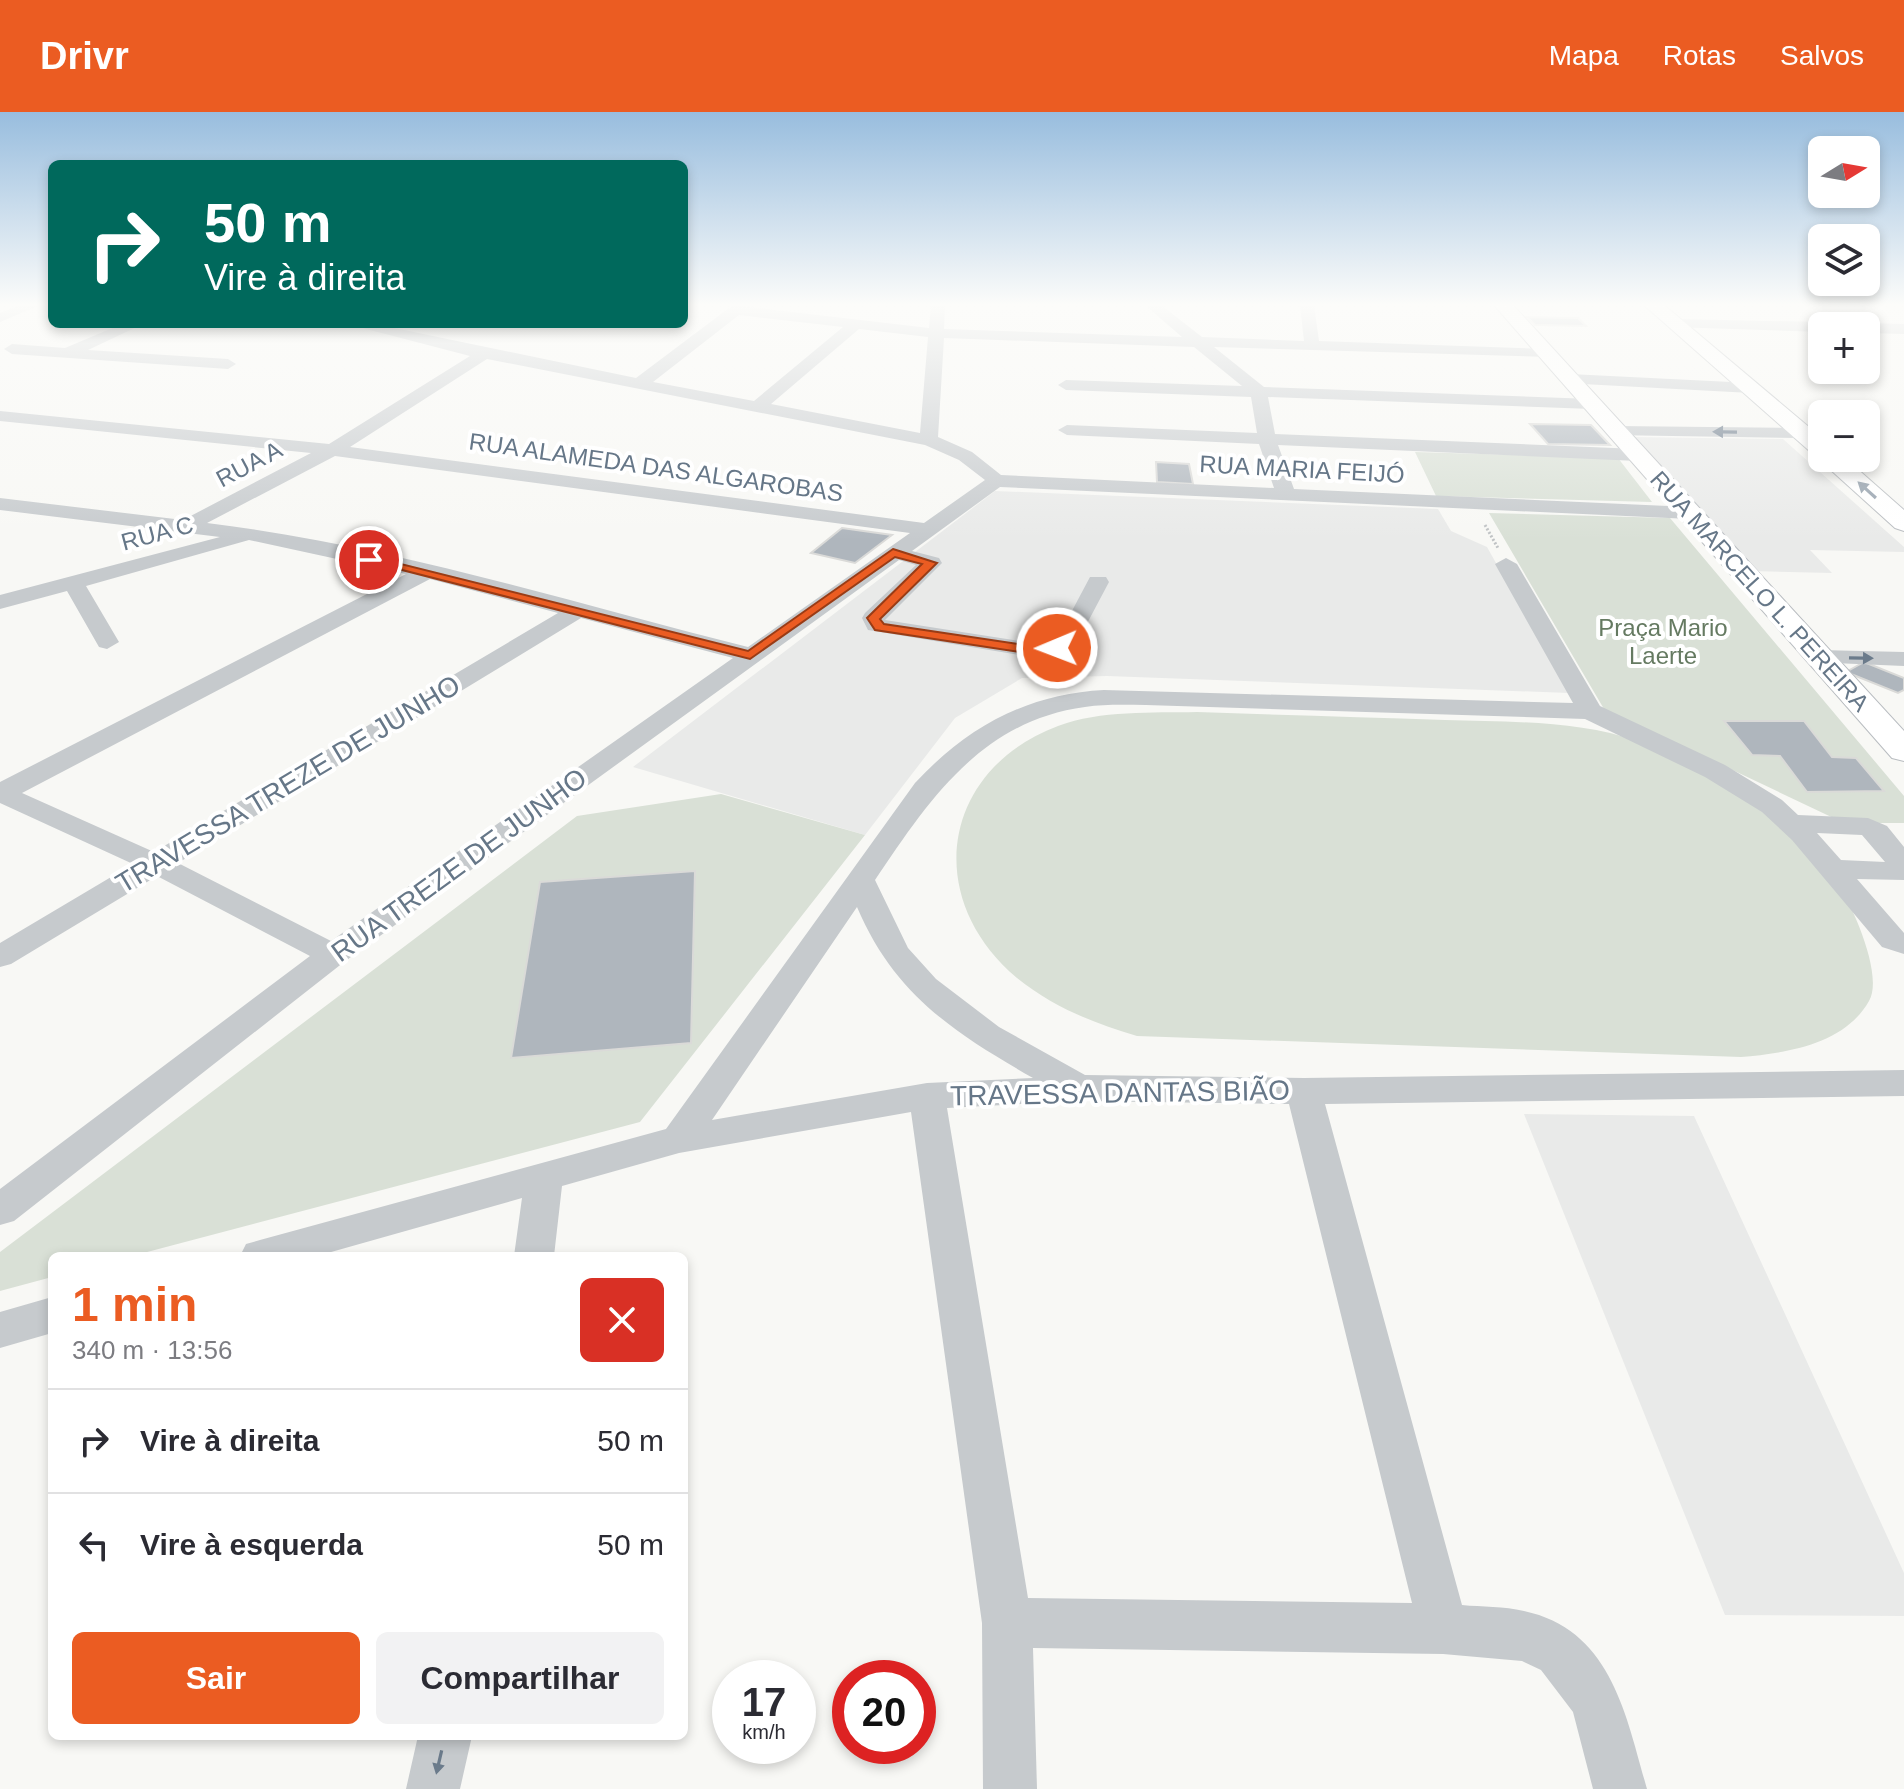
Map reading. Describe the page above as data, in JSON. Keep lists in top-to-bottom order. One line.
{"streets":{"main road":["RUA MARCELO L. PEREIRA"],"street":["RUA A","RUA ALAMEDA DAS ALGAROBAS","RUA MARIA FEIJÓ","RUA C","TRAVESSA TREZE DE JUNHO","RUA TREZE DE JUNHO","TRAVESSA DANTAS BIÃO"]},"crossings":[["RUA A","RUA ALAMEDA DAS ALGAROBAS"],["RUA ALAMEDA DAS ALGAROBAS","RUA TREZE DE JUNHO"],["RUA MARIA FEIJÓ","RUA MARCELO L. PEREIRA"]],"parks":["Praça Mario Laerte"],"north":"right","page":{"header":"Drivr","nav":["Mapa","Rotas","Salvos"],"map_buttons":["+","−"],"turn":["50 m","Vire à direita"],"heading":["1 min","340 m · 13:56"],"list":[{"name":"Vire à direita","value":"50 m"},{"name":"Vire à esquerda","value":"50 m"}],"buttons":["Sair","Compartilhar"],"speed":"17 km/h","limit":"20"}}
